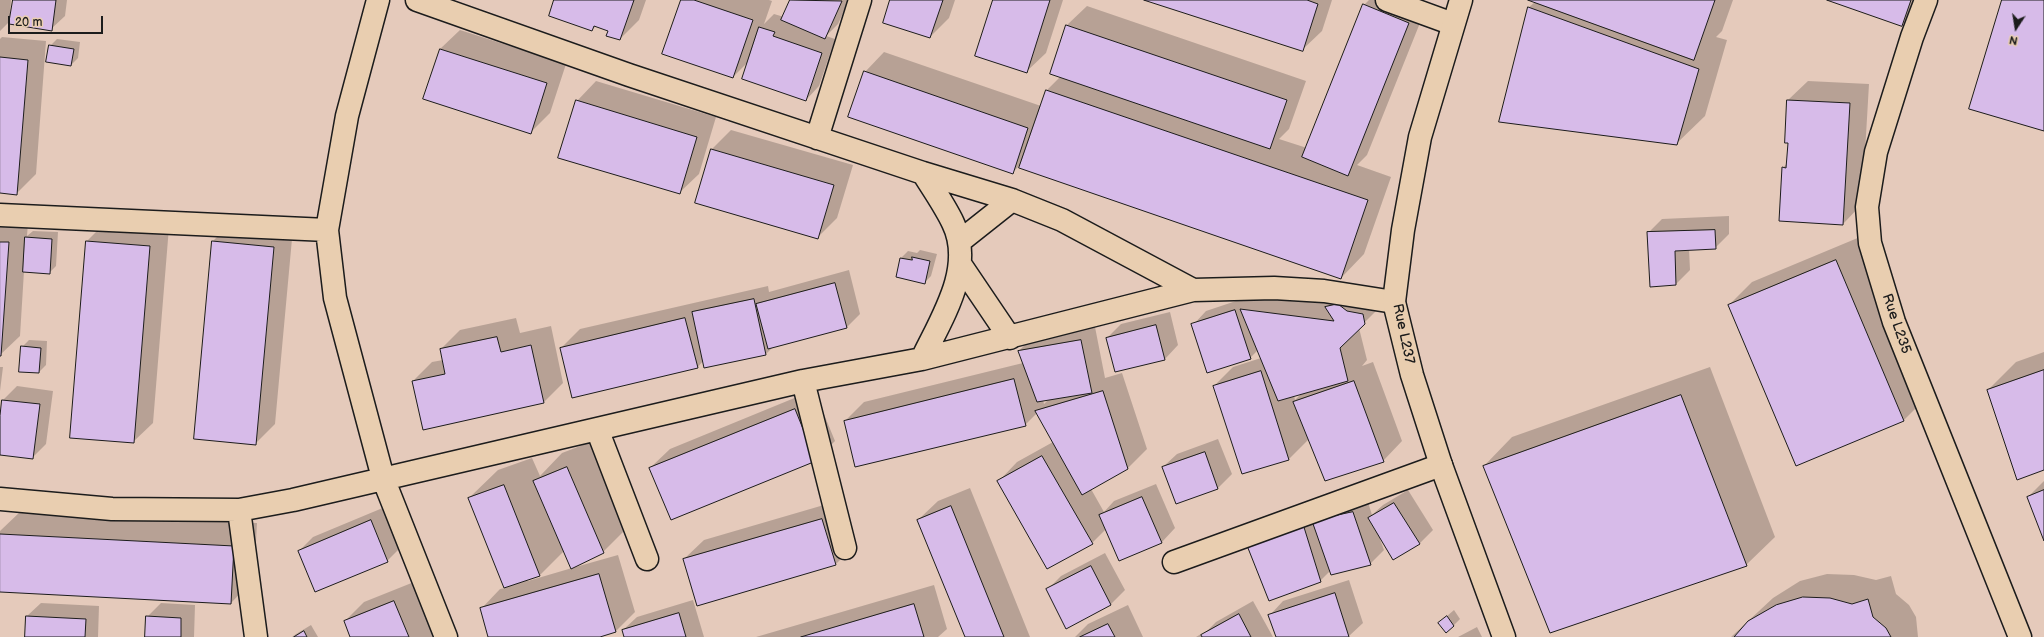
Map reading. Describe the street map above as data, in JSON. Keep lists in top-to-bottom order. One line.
{"streets":{"street":["Rue L235","Rue L237"]},"scale_bar":"20 m","north":"bottom"}
